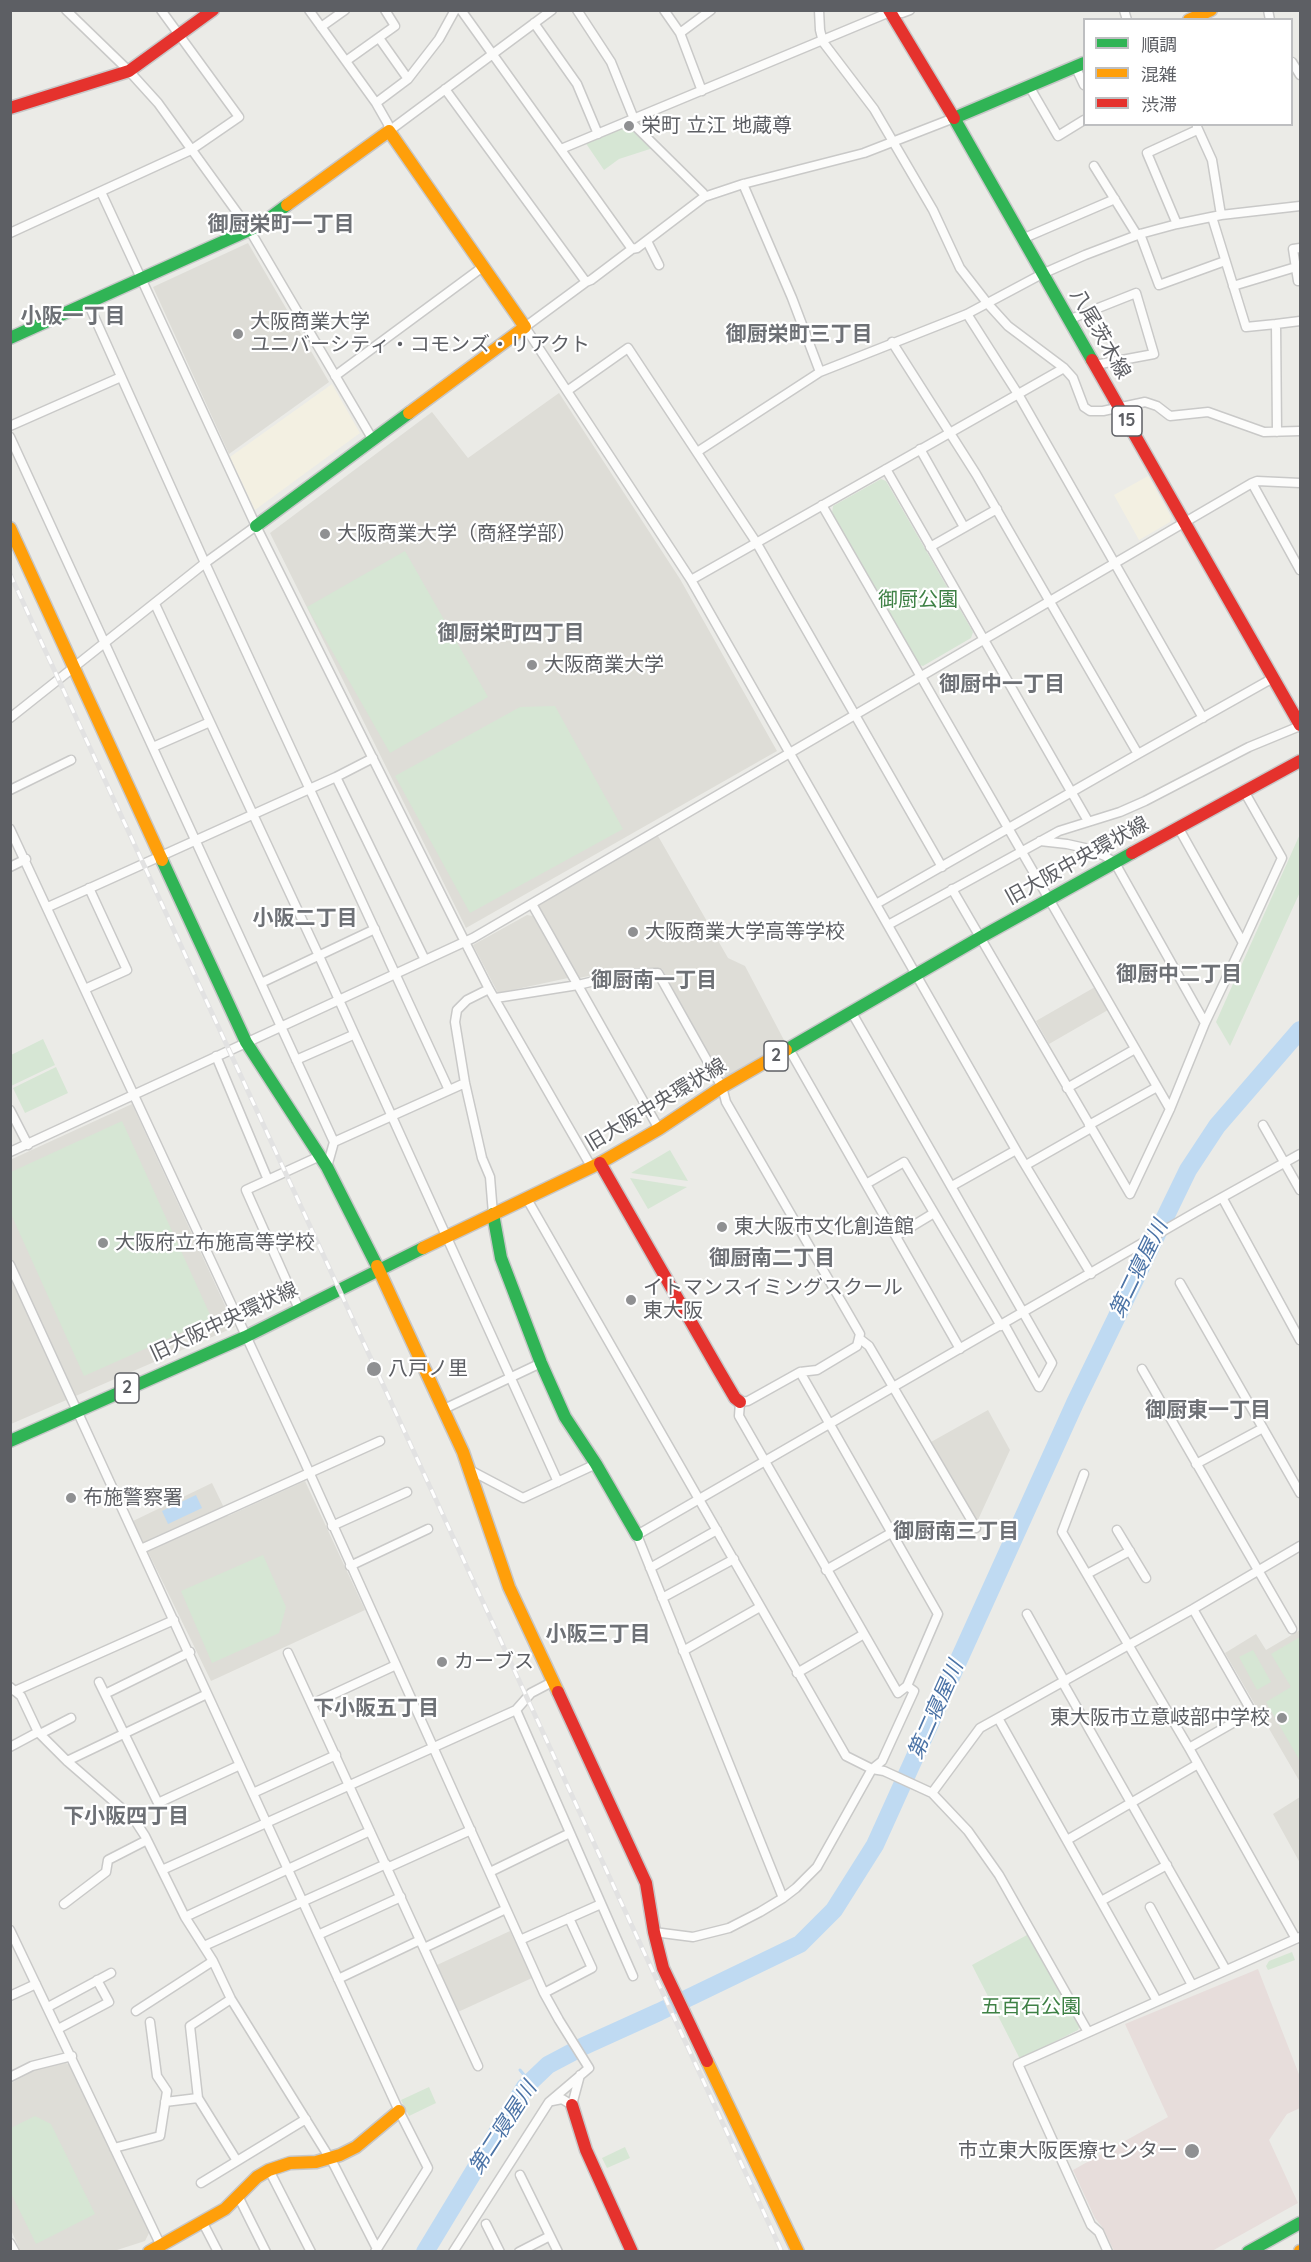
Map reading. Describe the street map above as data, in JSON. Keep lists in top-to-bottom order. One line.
{"streets":{"street":["八尾茨木線","15","旧大阪中央環状線","2"]},"districts":["御厨栄町一丁目","小阪一丁目","御厨栄町三丁目","御厨栄町四丁目","御厨中一丁目","小阪二丁目","御厨中二丁目","御厨南一丁目","御厨南二丁目","御厨東一丁目","御厨南三丁目","小阪三丁目","下小阪五丁目","下小阪四丁目"],"water":["第二寝屋川"],"parks":["御厨公園","五百石公園"],"places":["栄町 立江 地蔵尊","大阪商業大学 ユニバーシティ・コモンズ・リアクト","大阪商業大学（商経学部）","大阪商業大学","大阪商業大学高等学校","東大阪市文化創造館","大阪府立布施高等学校","イトマンスイミングスクール 東大阪","八戸ノ里","布施警察署","カーブス","東大阪市立意岐部中学校","市立東大阪医療センター"],"legend":["順調","混雑","渋滞"]}
